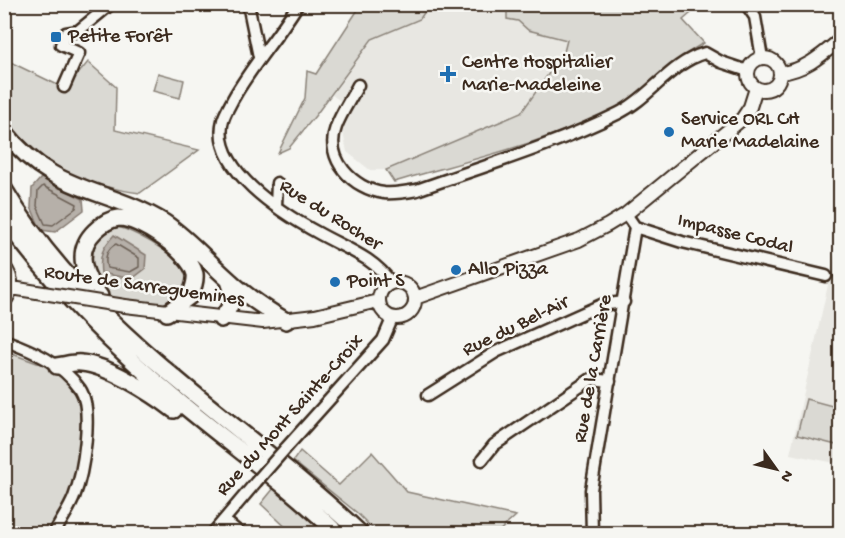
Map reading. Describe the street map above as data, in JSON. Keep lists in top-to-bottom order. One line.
{"streets":{"main road":["Route de Sarreguemines"],"street":["Rue du Rocher","Impasse Codal","Rue du Bel-Air","Rue de la Carrière","Rue du Mont Sainte-Croix"]},"crossings":[["Rue du Rocher","Route de Sarreguemines"],["Rue du Rocher","Rue du Mont Sainte-Croix"],["Impasse Codal","Rue de la Carrière"],["Route de Sarreguemines","Rue du Mont Sainte-Croix"],["Rue du Bel-Air","Rue de la Carrière"]],"places":{"transit":["Petite Forêt"],"health":["Centre Hospitalier Marie-Madeleine"],"other":["Service ORL CH Marie Madelaine","Allo Pizza","Point S"]},"north":"bottom right"}
